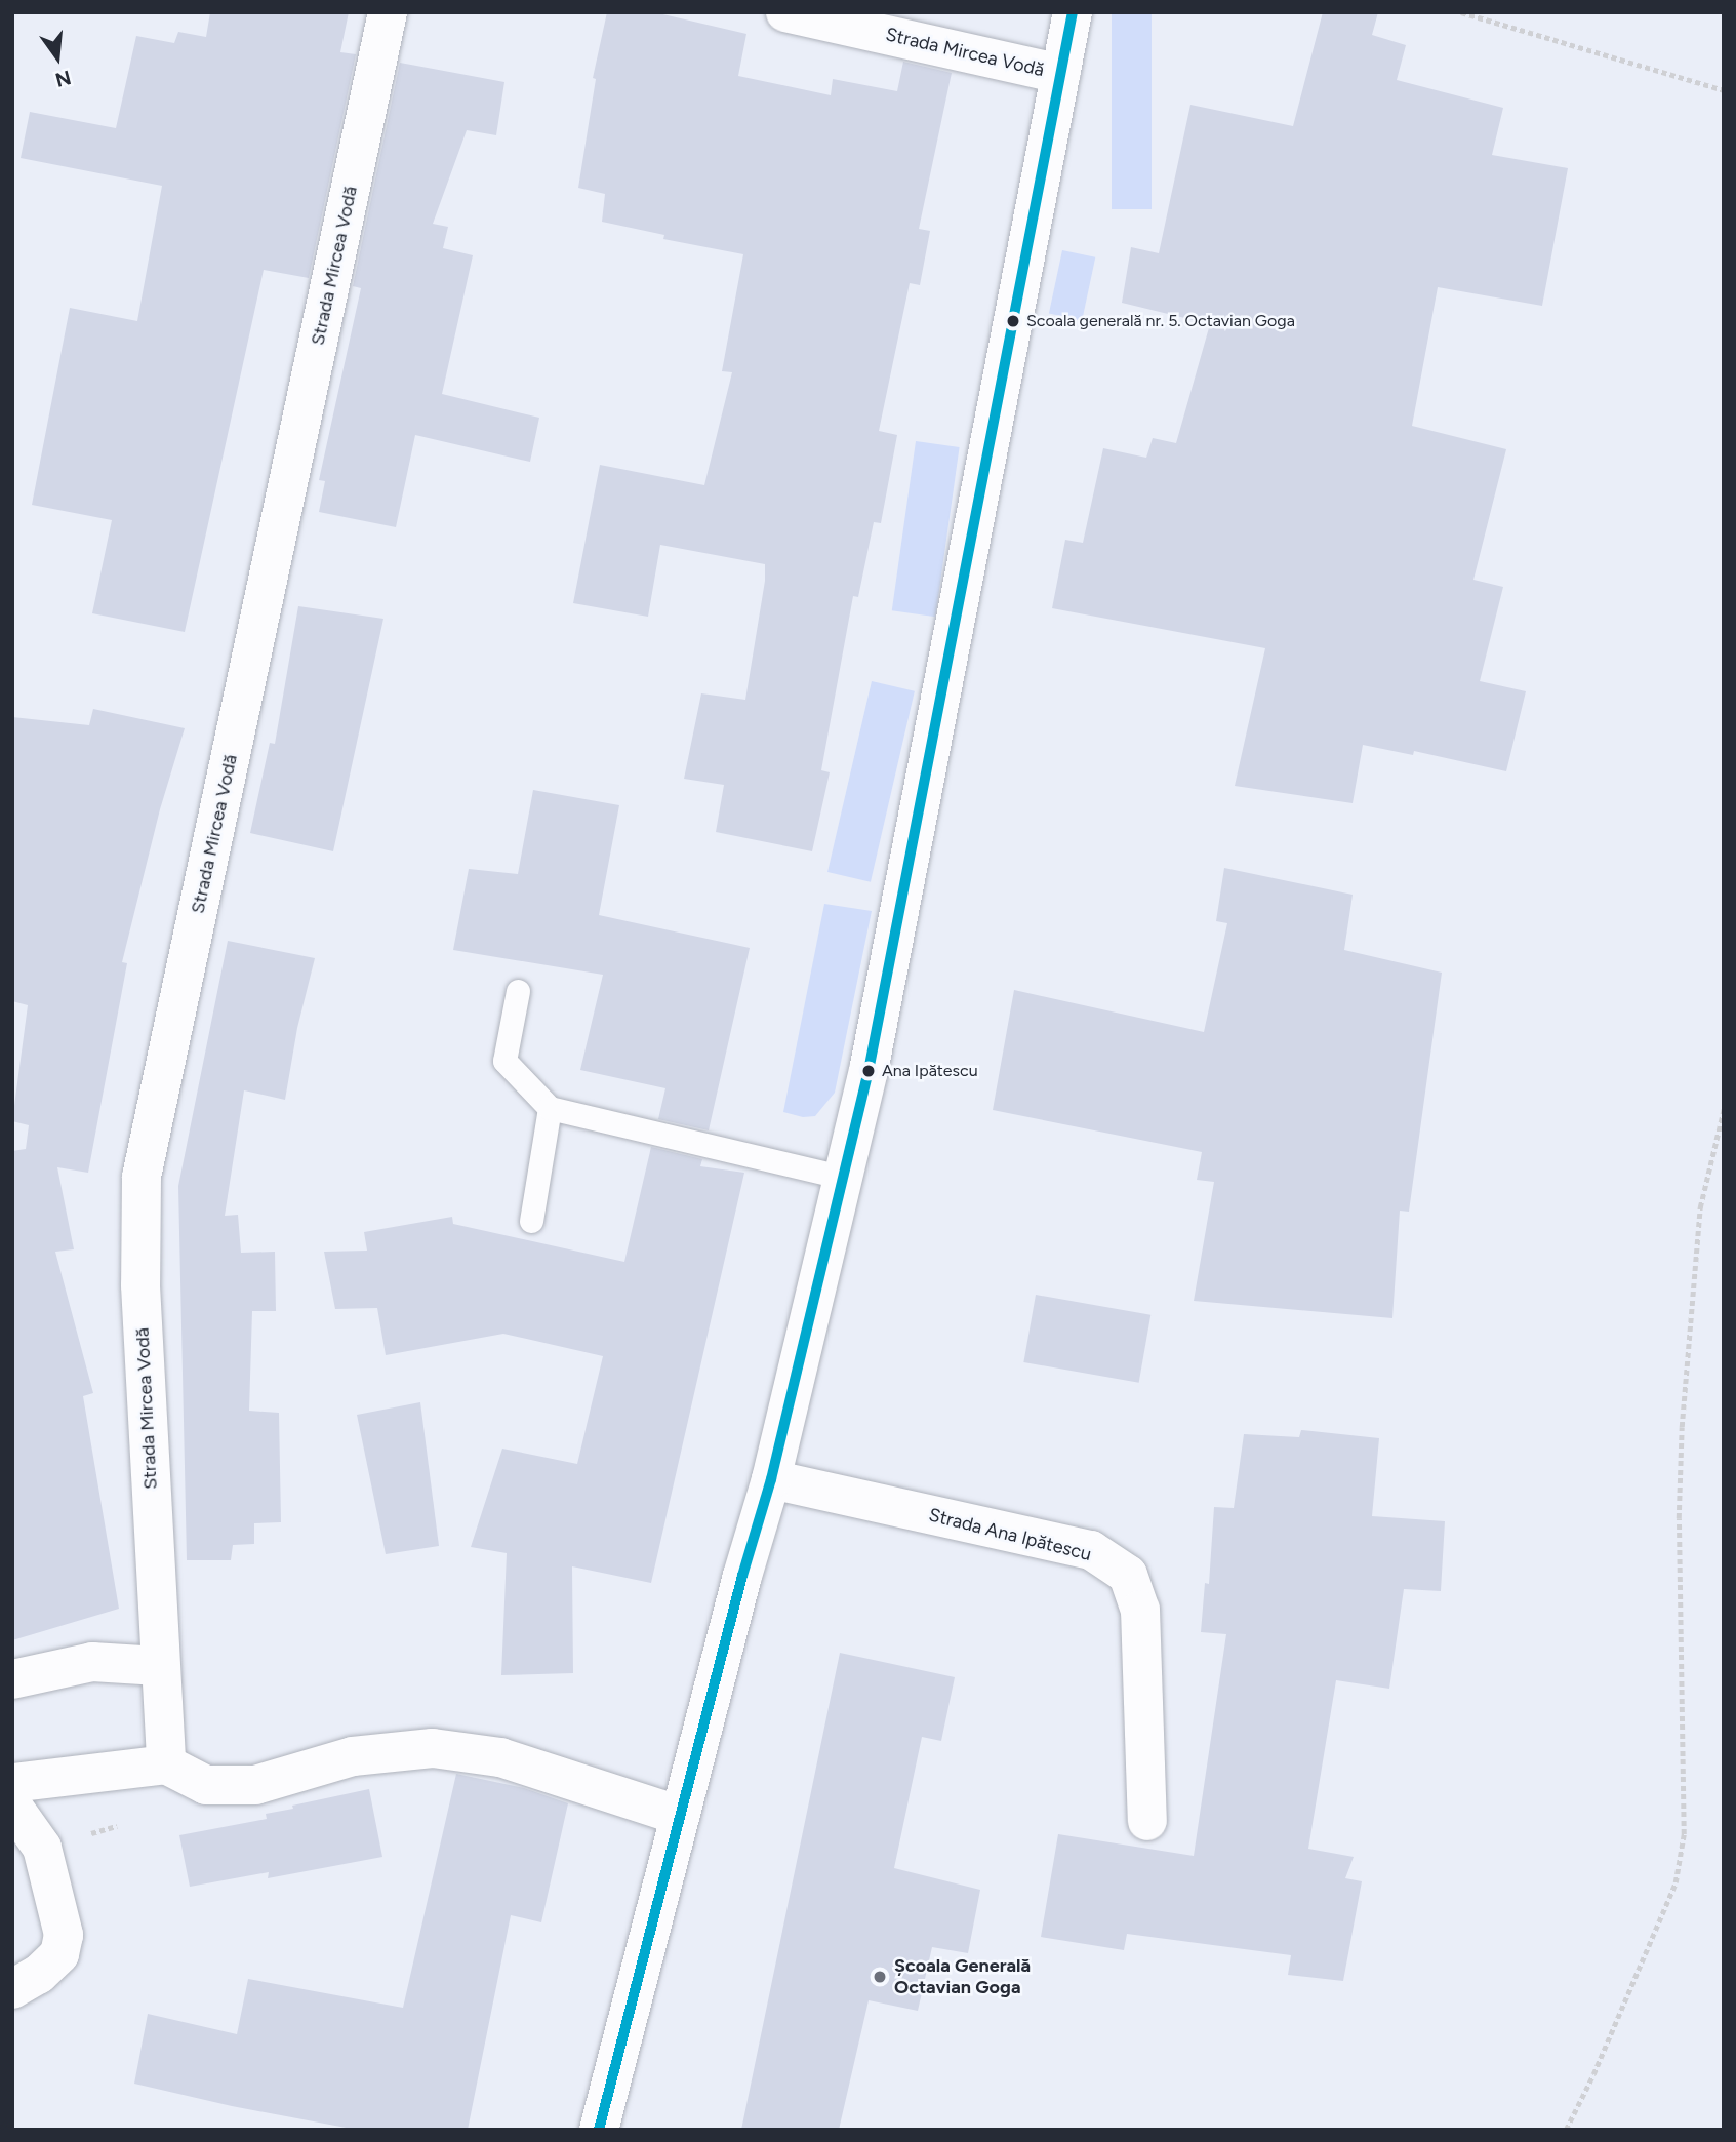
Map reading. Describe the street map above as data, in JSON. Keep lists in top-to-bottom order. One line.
{"streets":{"street":["Strada Mircea Vodă","Strada Ana Ipătescu"]},"places":["Scoala generală nr. 5. Octavian Goga","Ana Ipătescu","Școala Generală Octavian Goga"],"north":"bottom"}
